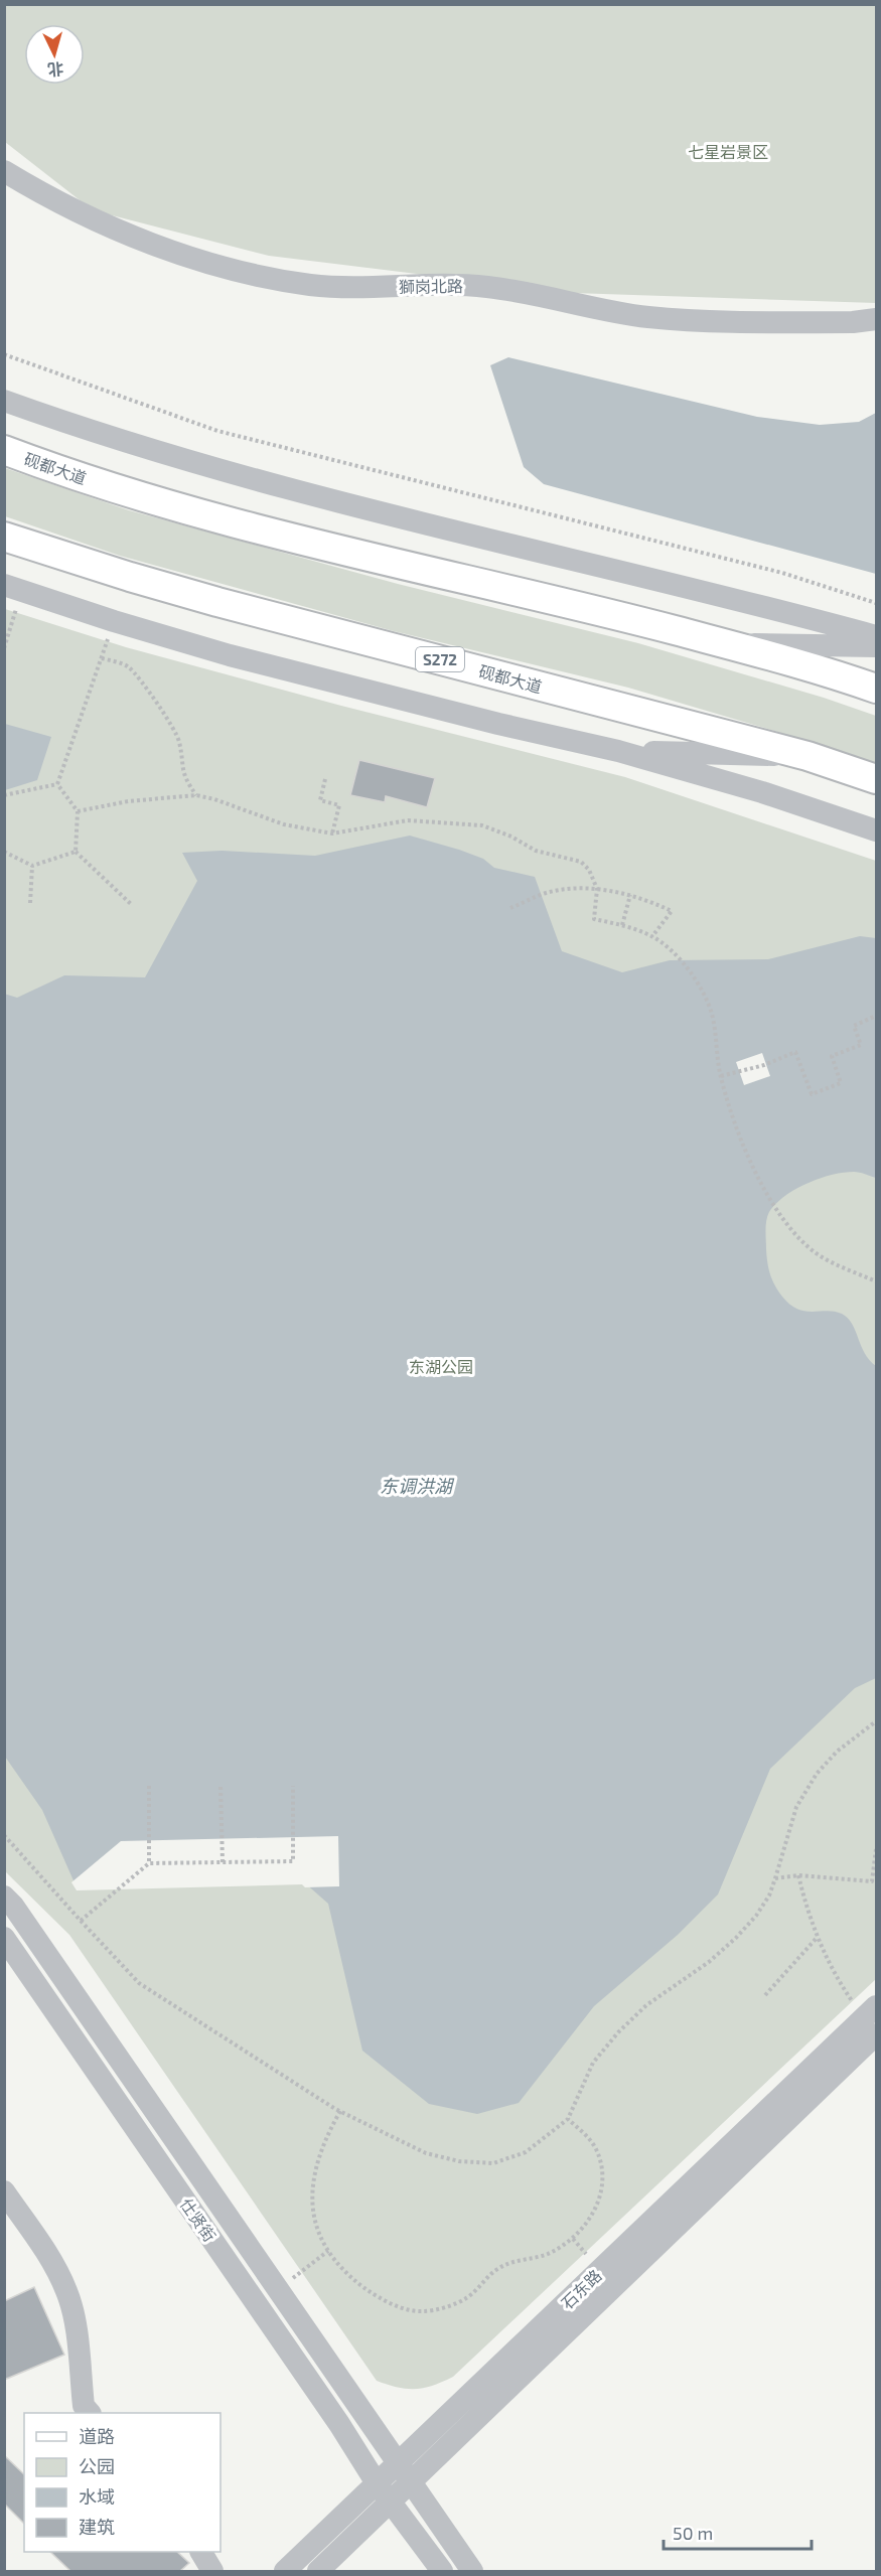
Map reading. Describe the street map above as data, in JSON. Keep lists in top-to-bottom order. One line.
{"streets":{"main road":["砚都大道","S272"],"street":["獅岗北路","仕贤街","石东路"]},"crossings":[["仕贤街","石东路"]],"water":["东调洪湖"],"parks":["七星岩景区","东湖公园"],"legend":["道路","公园","水域","建筑"],"scale_bar":"50 m","north":"bottom"}
